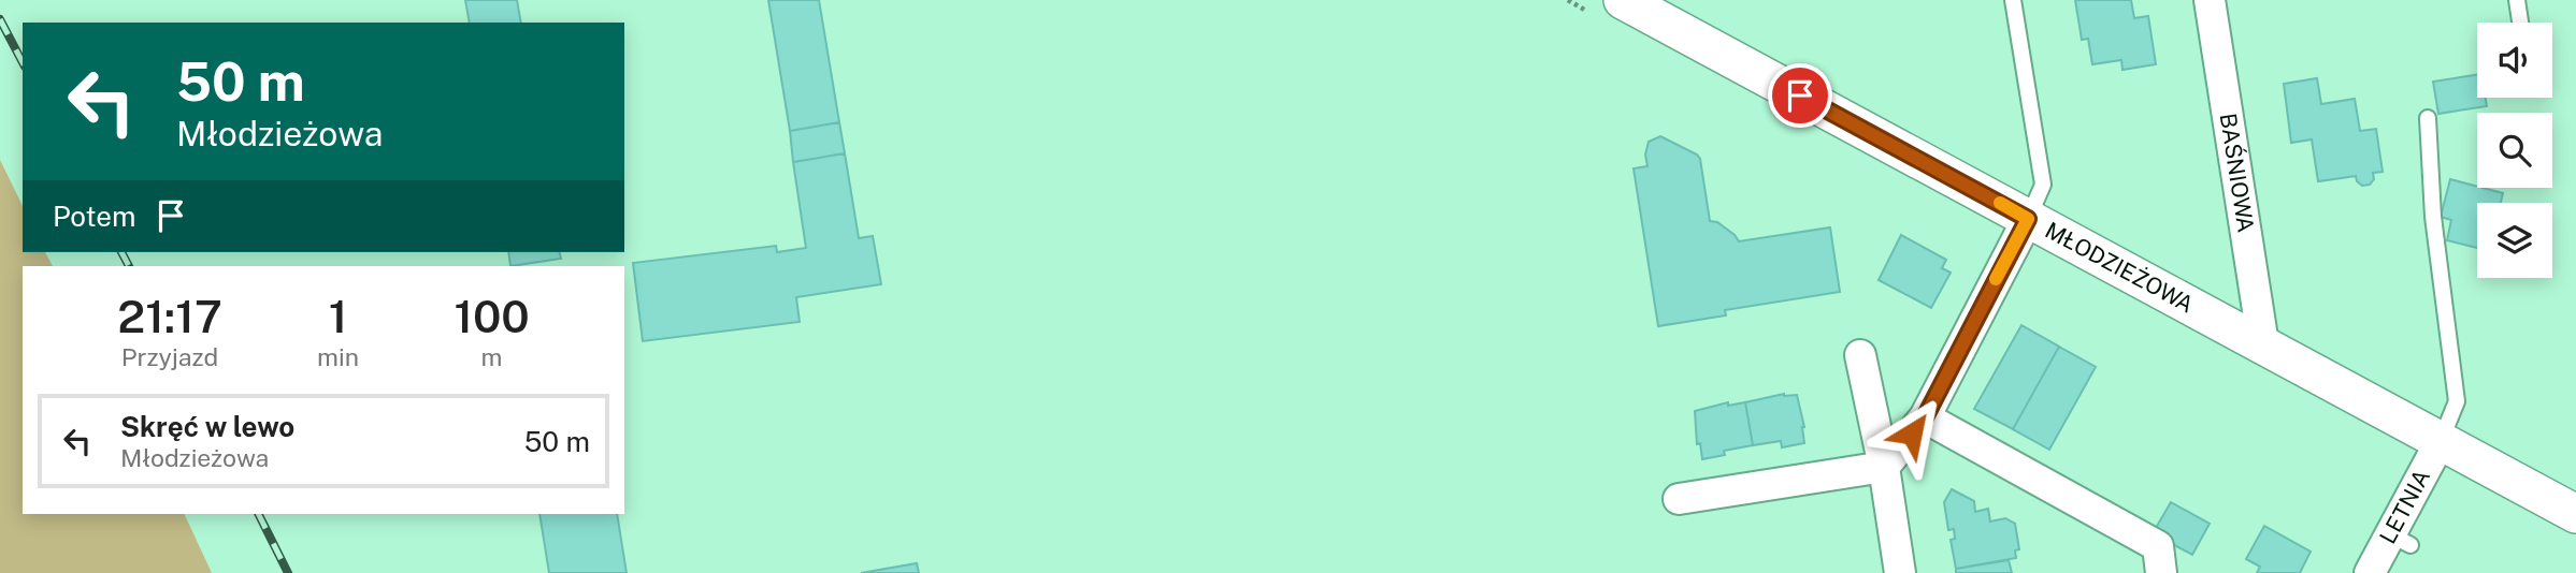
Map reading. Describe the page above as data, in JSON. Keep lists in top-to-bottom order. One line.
{"streets":{"street":["BAŚNIOWA","MŁODZIEŻOWA","LETNIA"]},"crossings":[["BAŚNIOWA","MŁODZIEŻOWA"],["MŁODZIEŻOWA","LETNIA"]],"page":{"turn":["50 m","Młodzieżowa"],"then":"Potem","eta":["21:17","Przyjazd","1","min","100","m"],"list":[{"name":"Skręć w lewo","note":"Młodzieżowa","value":"50 m"}]}}
